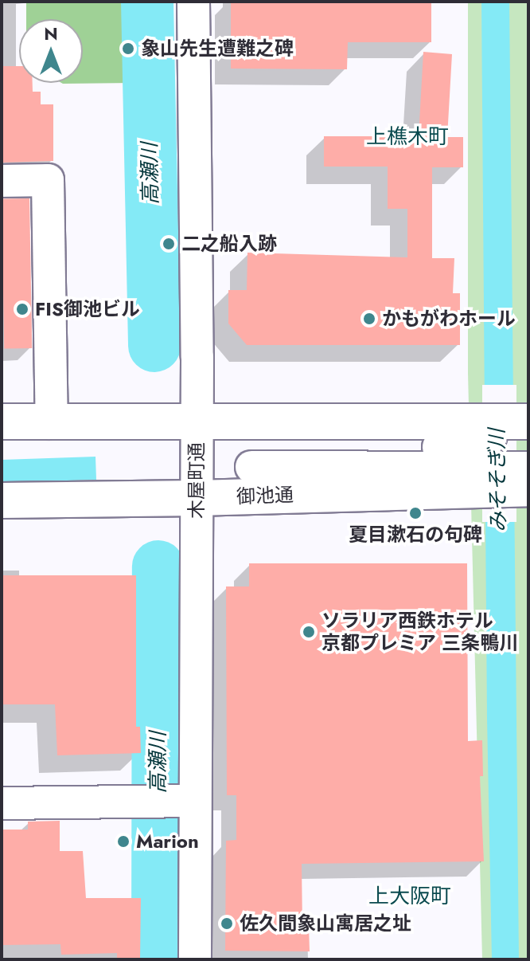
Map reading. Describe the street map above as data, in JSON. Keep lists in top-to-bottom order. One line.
{"streets":{"main road":["御池通"],"street":["木屋町通"]},"crossings":[["木屋町通","御池通"]],"districts":["上樵木町","上大阪町"],"water":["高瀬川","みそそぎ川"],"places":["象山先生遭難之碑","二之船入跡","FIS御池ビル","かもがわホール","夏目漱石の句碑","ソラリア西鉄ホテル 京都プレミア 三条鴨川","Marion","佐久間象山寓居之址"],"north":"top"}
